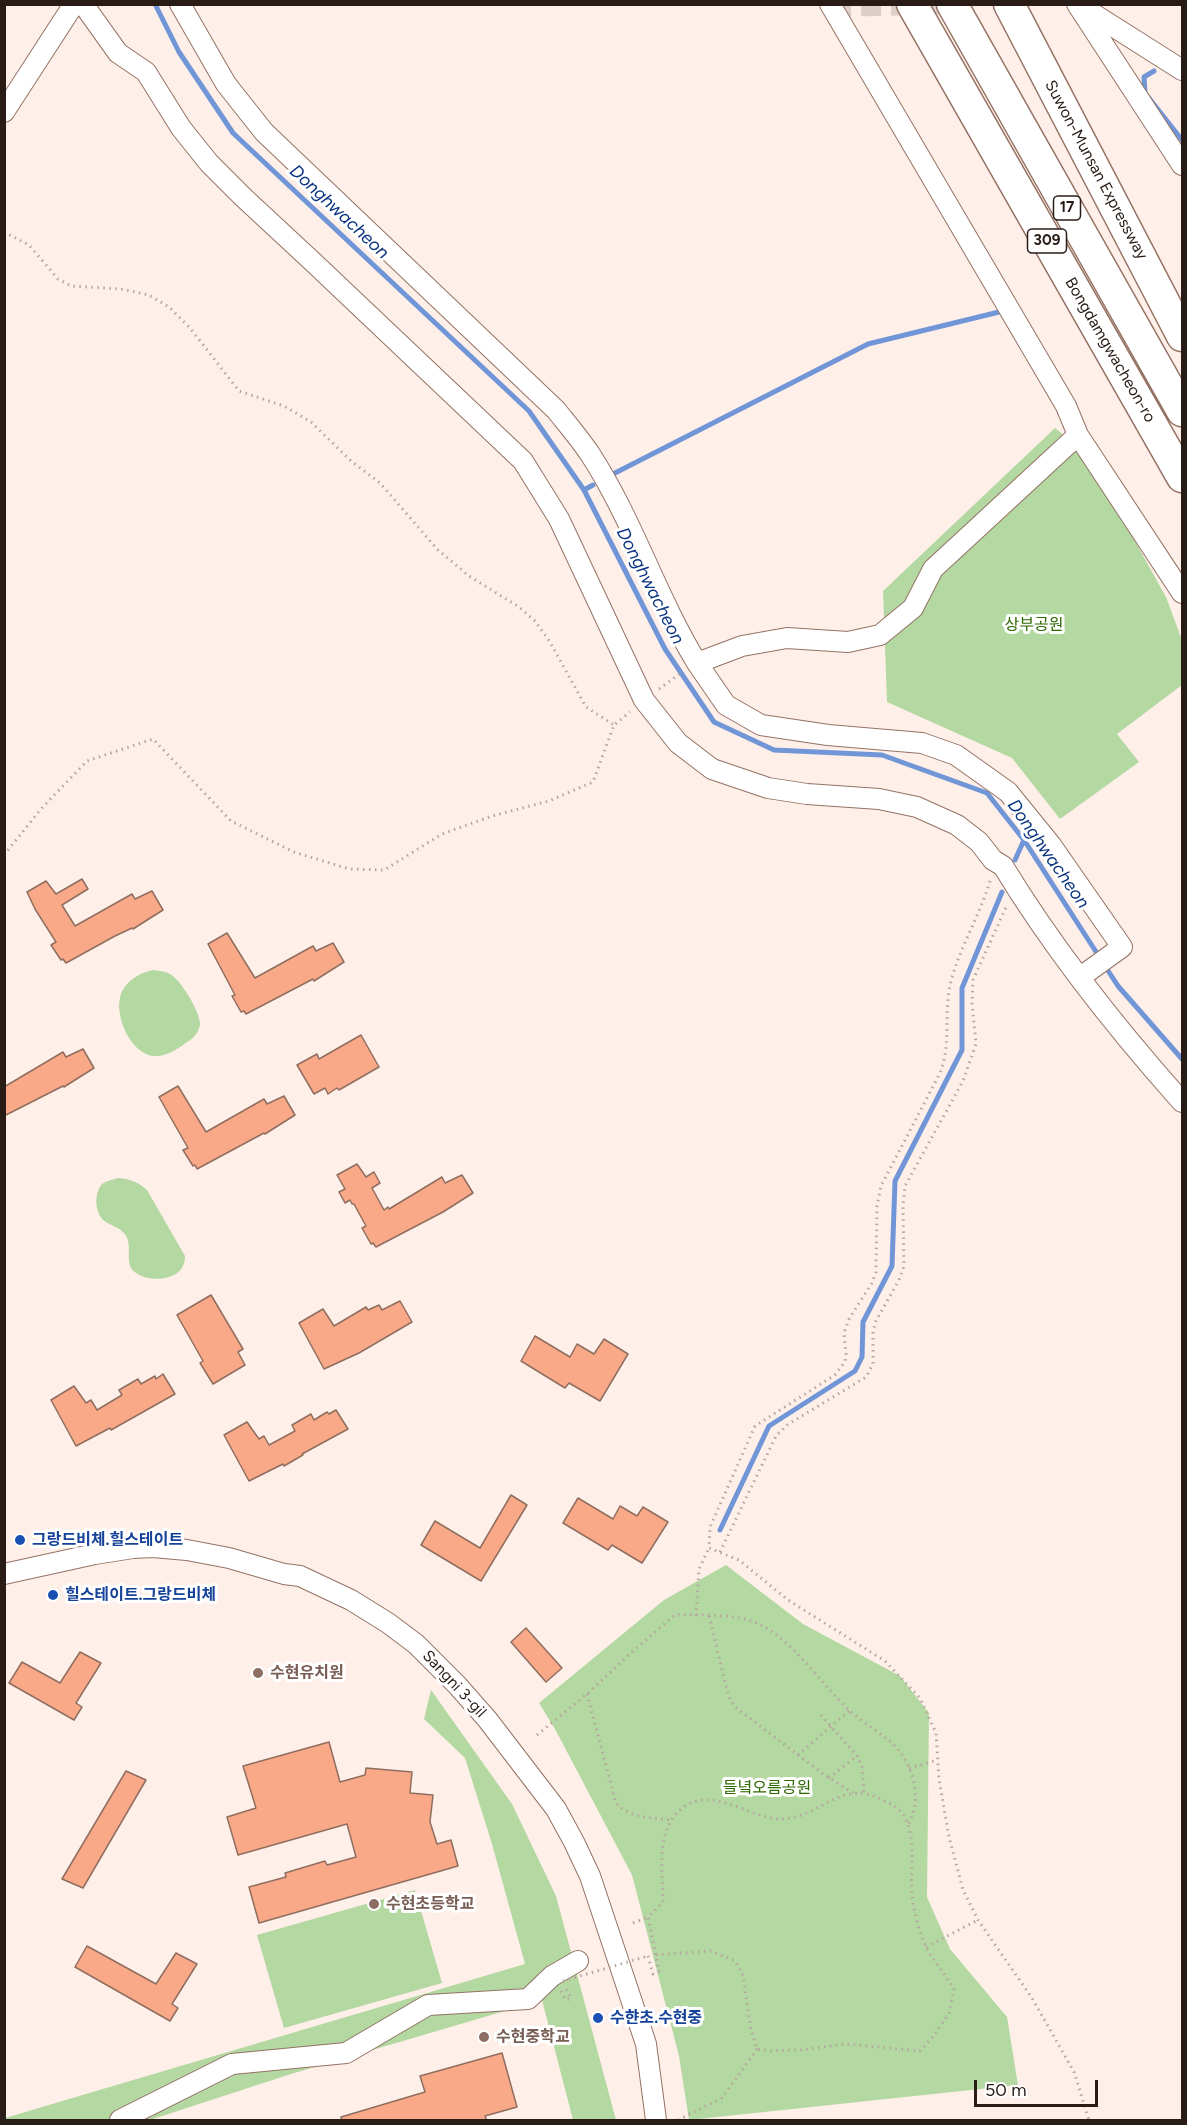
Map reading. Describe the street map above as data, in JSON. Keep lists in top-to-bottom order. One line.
{"streets":{"highway":["Suwon-Munsan Expressway","17","309","Bongdamgwacheon-ro"],"street":["Sangni 3-gil"]},"water":["Donghwacheon"],"parks":["상부공원","들녘오름공원"],"places":["그랑드비체.힐스테이트","힐스테이트.그랑드비체","수현유치원","수현초등학교","수햔초.수현중","수현중학교"],"scale_bar":"50 m"}
